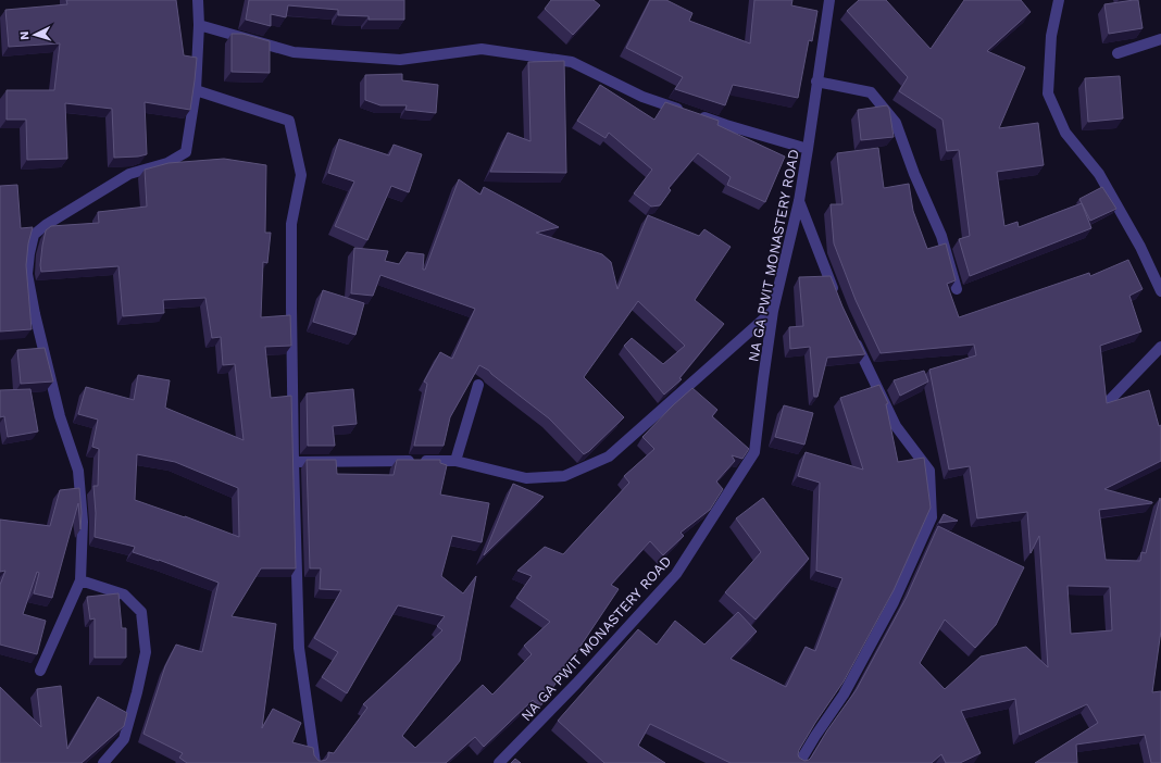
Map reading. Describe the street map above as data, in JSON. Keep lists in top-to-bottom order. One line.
{"streets":{"street":["NA GA PWIT MONASTERY ROAD"]},"north":"left"}
